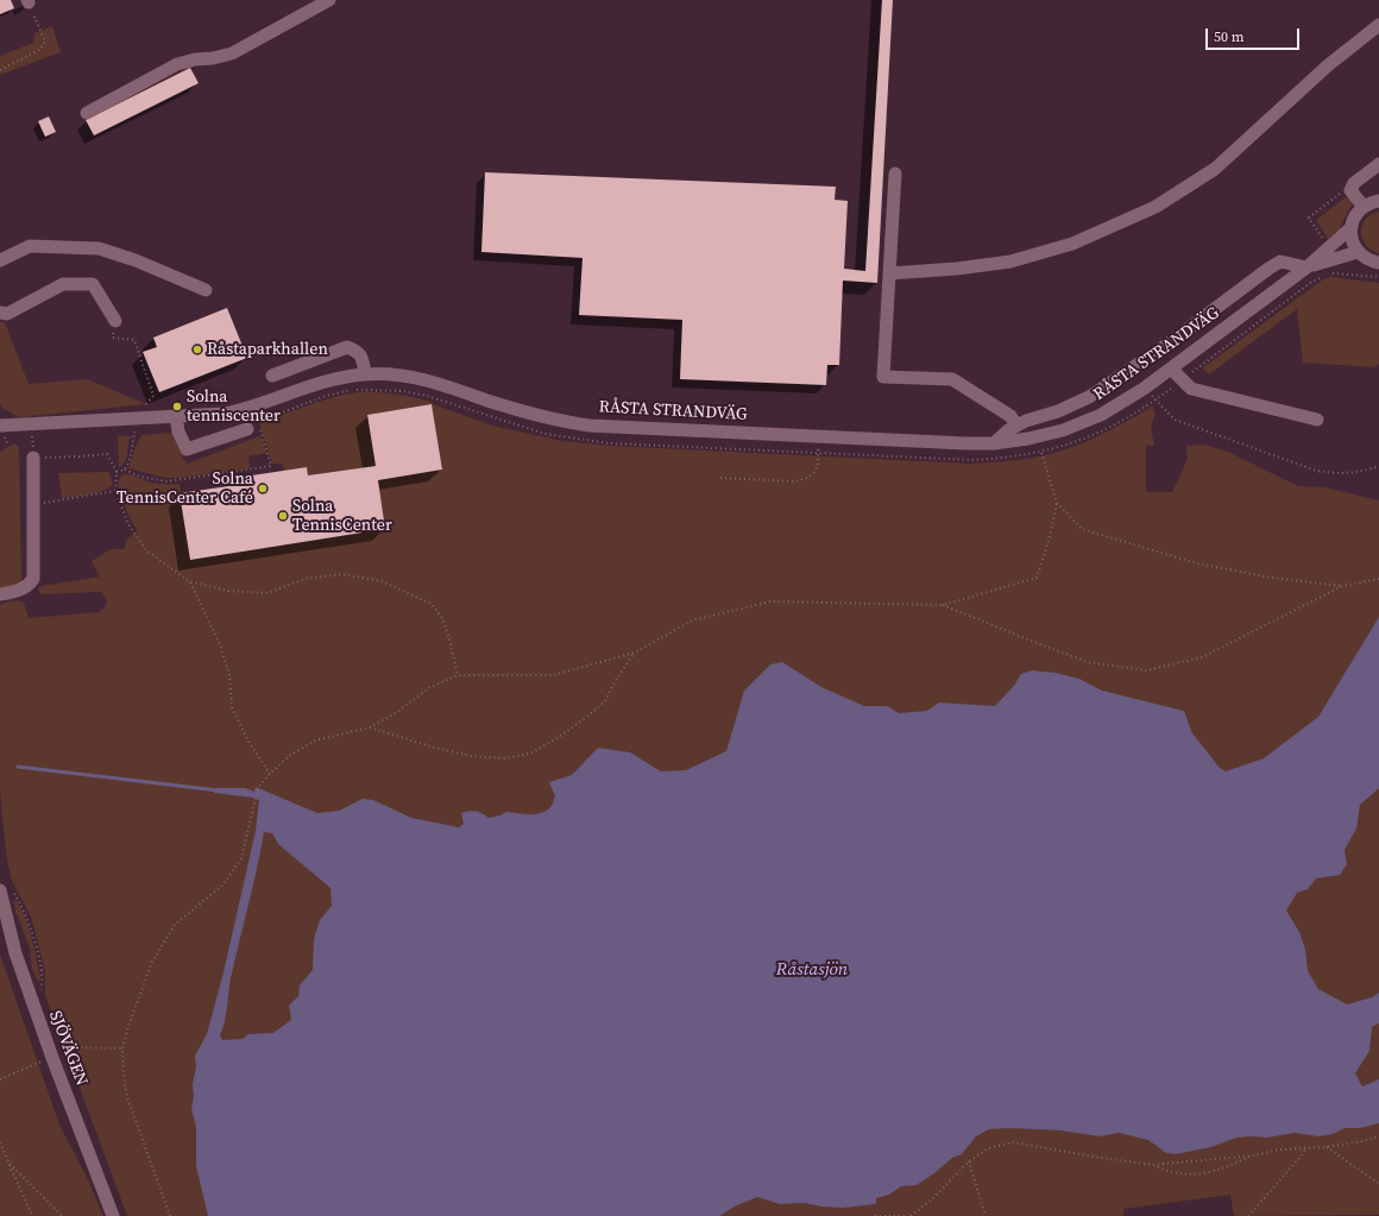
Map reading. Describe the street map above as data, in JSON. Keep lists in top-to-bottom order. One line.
{"streets":{"street":["RÅSTA STRANDVÄG","SJÖVÄGEN"]},"water":["Råstasjön"],"places":["Råstaparkhallen","Solna tenniscenter","Solna TennisCenter Café","Solna TennisCenter"],"scale_bar":"50 m"}
